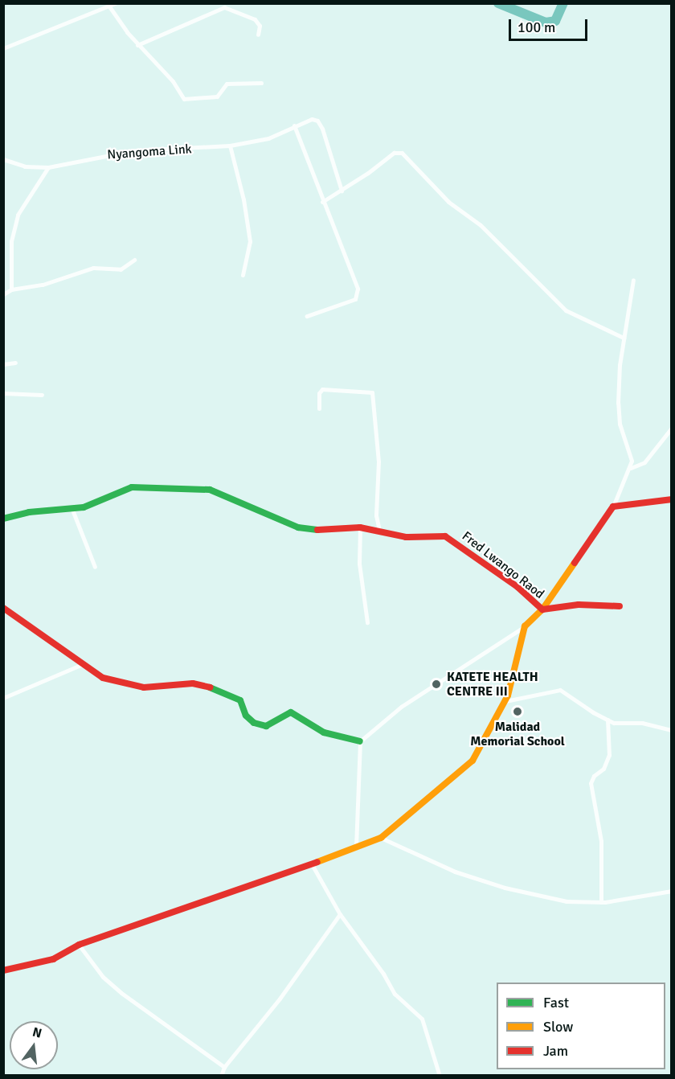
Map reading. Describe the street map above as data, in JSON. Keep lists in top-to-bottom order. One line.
{"streets":{"street":["Nyangoma Link","Fred Lwango Raod"]},"places":["KATETE HEALTH CENTRE III","Malidad Memorial School"],"legend":["Fast","Slow","Jam"],"scale_bar":"100 m","north":"top"}
